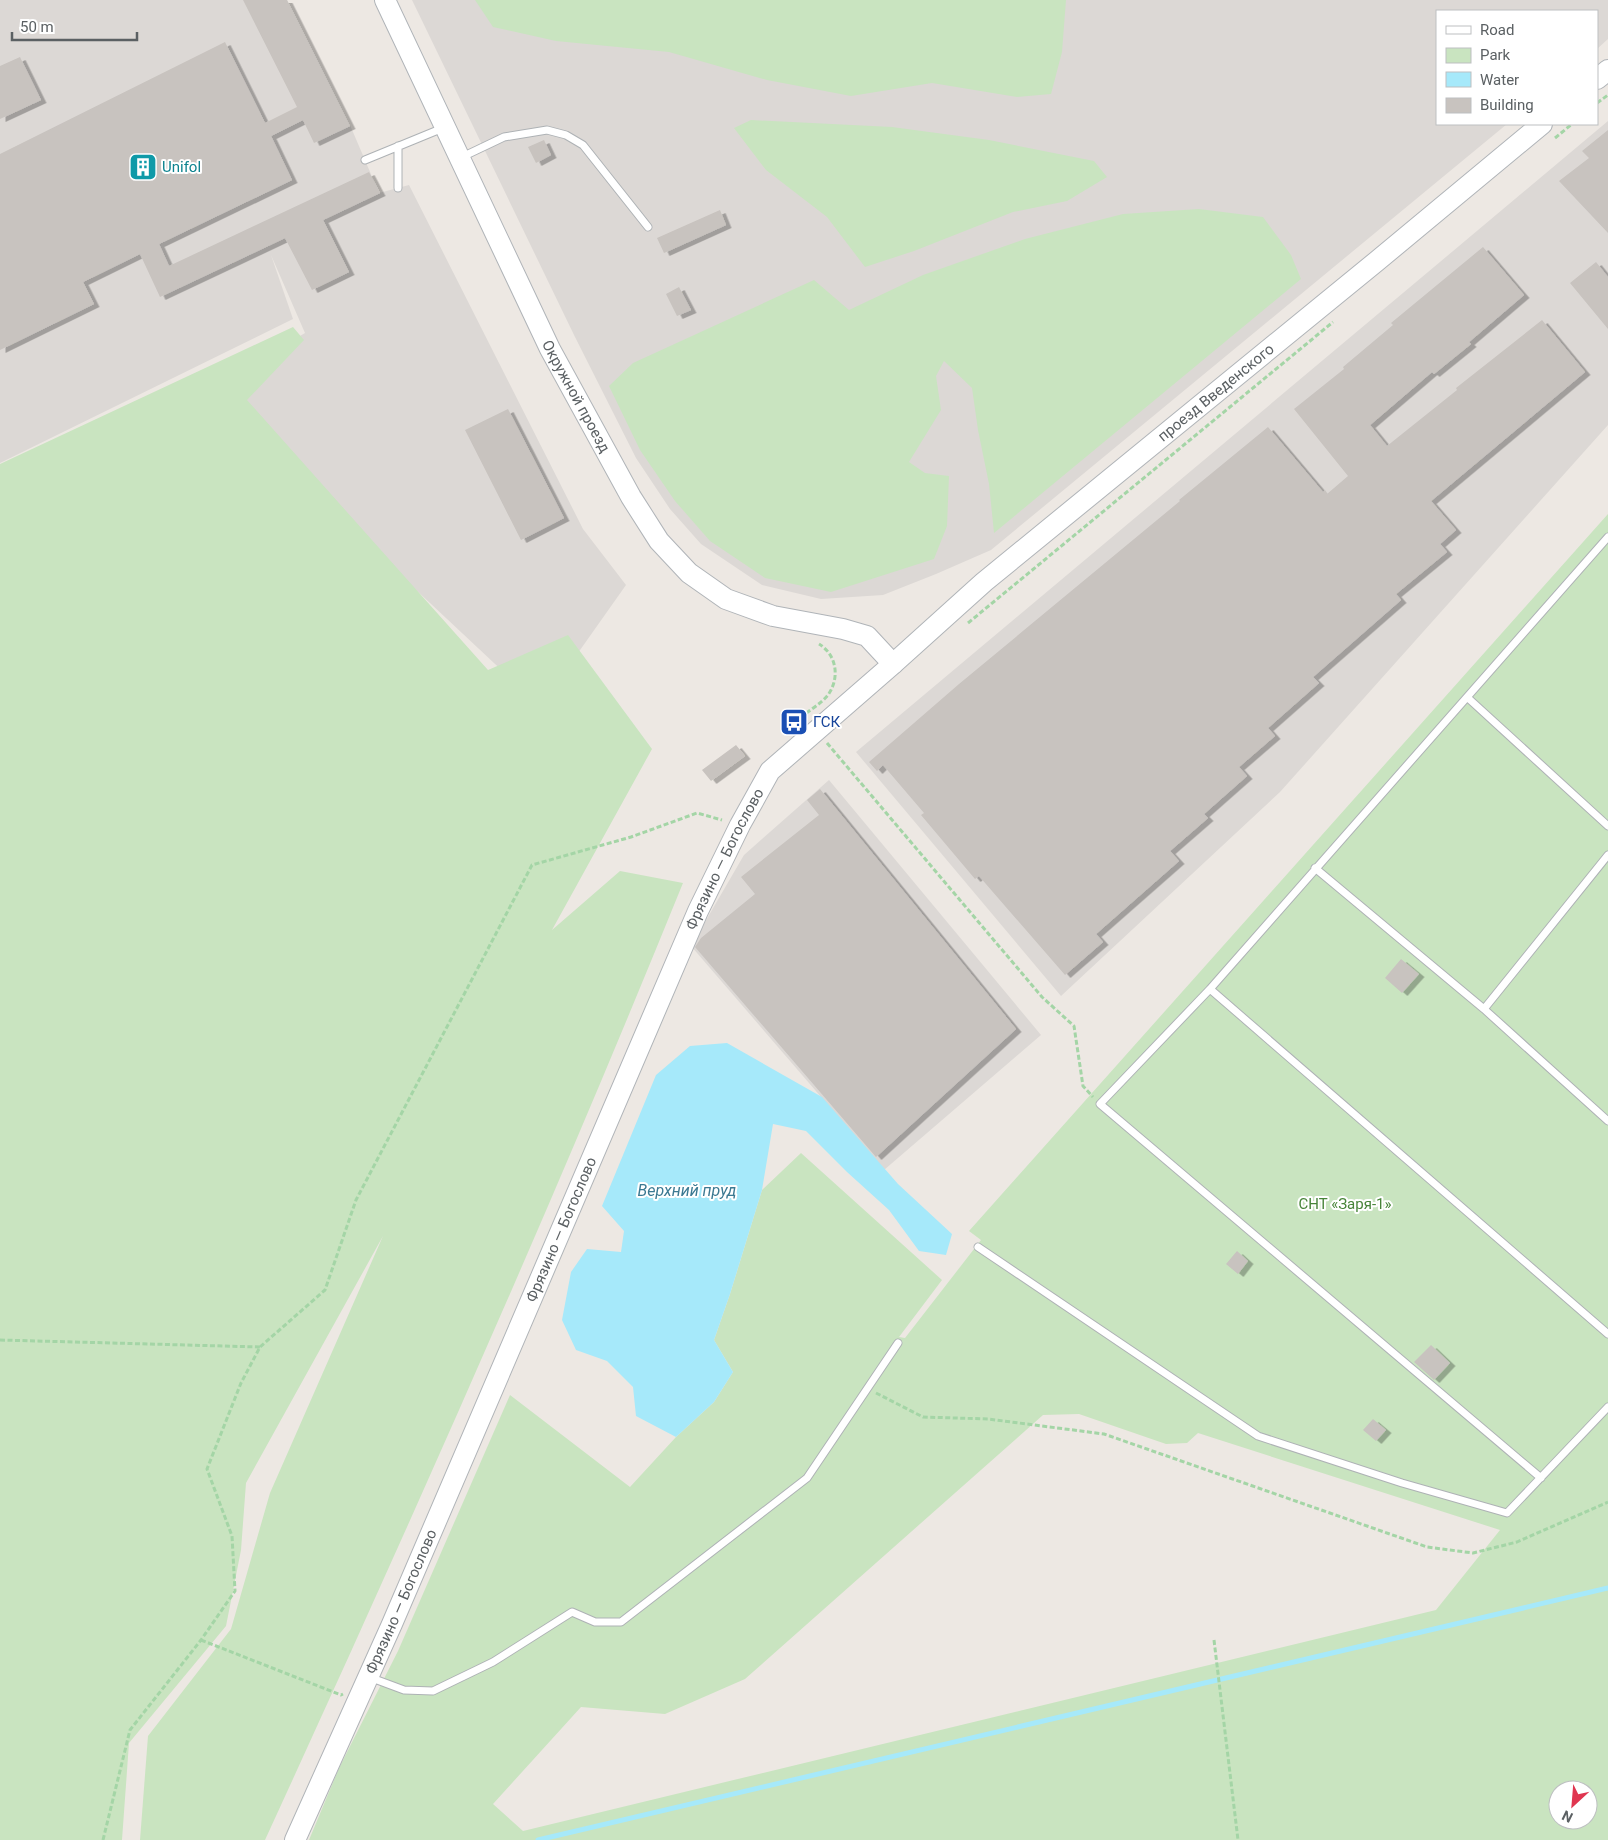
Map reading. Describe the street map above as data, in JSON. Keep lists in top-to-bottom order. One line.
{"streets":{"street":["проезд Введенского","Окружной проезд","Фрязино — Богослово"]},"crossings":[["проезд Введенского","Окружной проезд"],["проезд Введенского","Фрязино — Богослово"],["Окружной проезд","Фрязино — Богослово"]],"water":["Верхний пруд"],"parks":["СНТ «Заря-1»"],"places":{"building":["Unifol"],"bus stop":["ГСК"]},"legend":["Road","Park","Water","Building"],"scale_bar":"50 m","north":"bottom left"}
